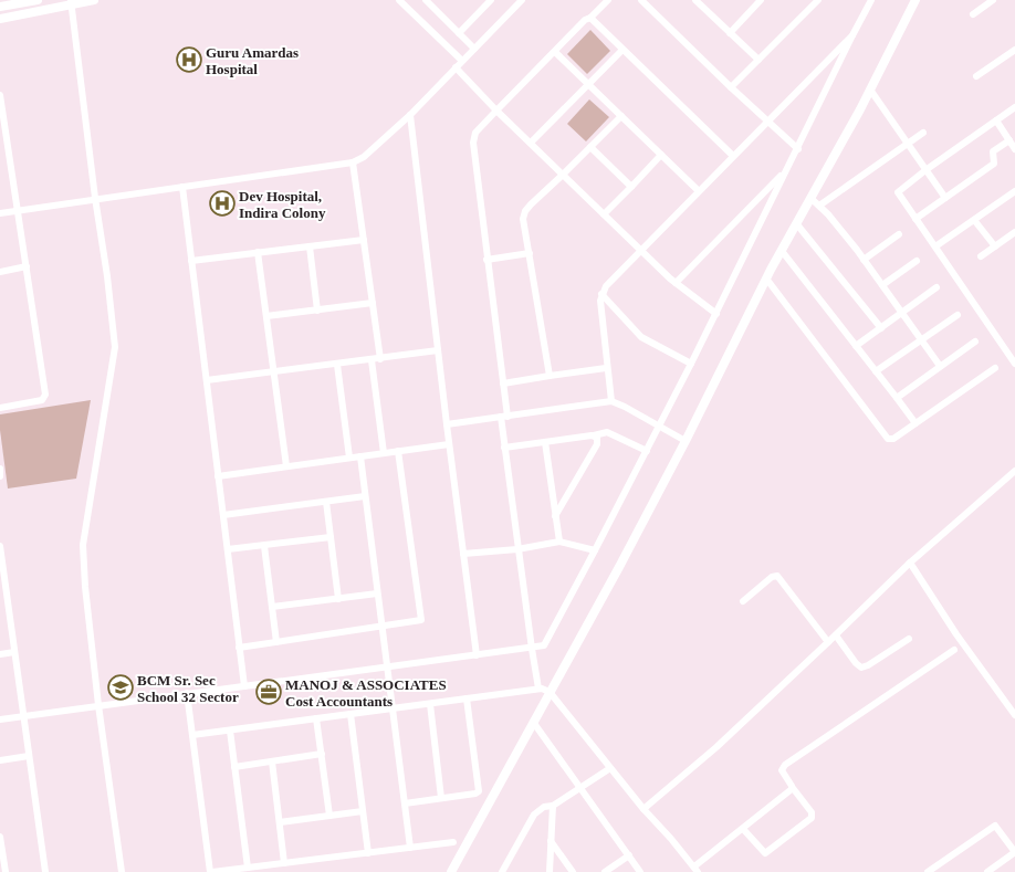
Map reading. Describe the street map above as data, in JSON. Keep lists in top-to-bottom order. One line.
{"places":{"hospital":["Guru Amardas Hospital","Dev Hospital, Indira Colony"],"school or university":["BCM Sr. Sec School 32 Sector"],"office":["MANOJ & ASSOCIATES Cost Accountants"]}}
